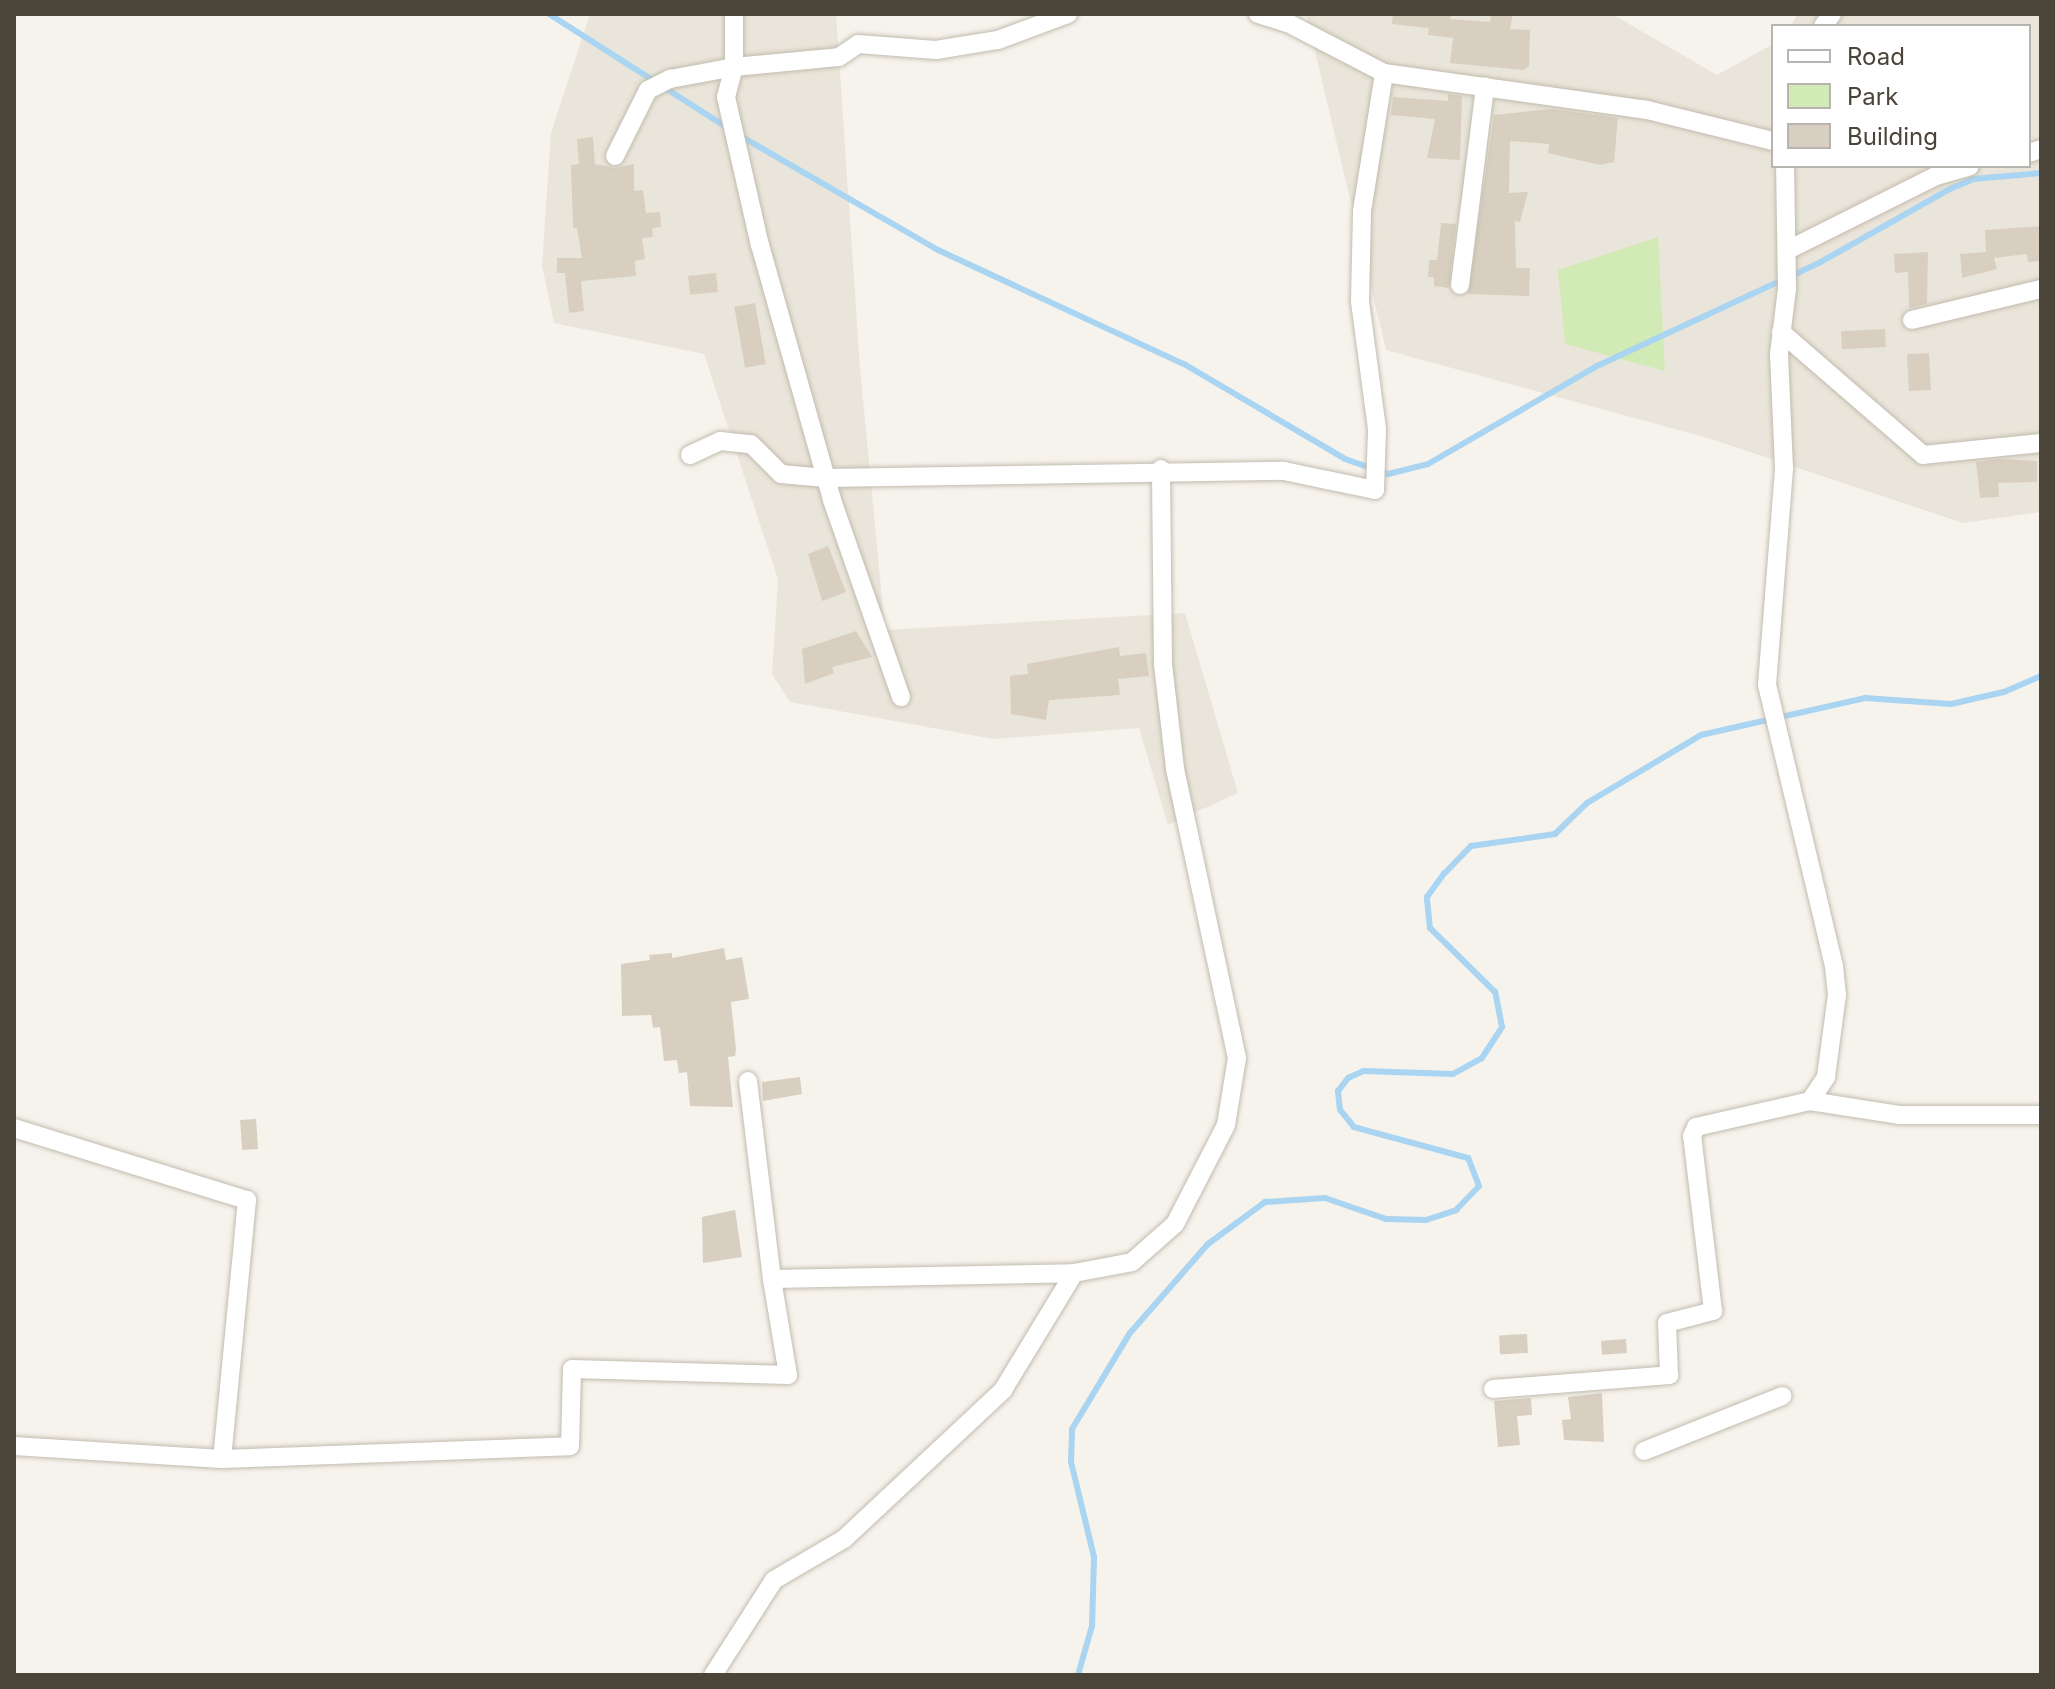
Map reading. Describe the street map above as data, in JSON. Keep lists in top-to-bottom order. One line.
{"legend":["Road","Park","Building"]}
